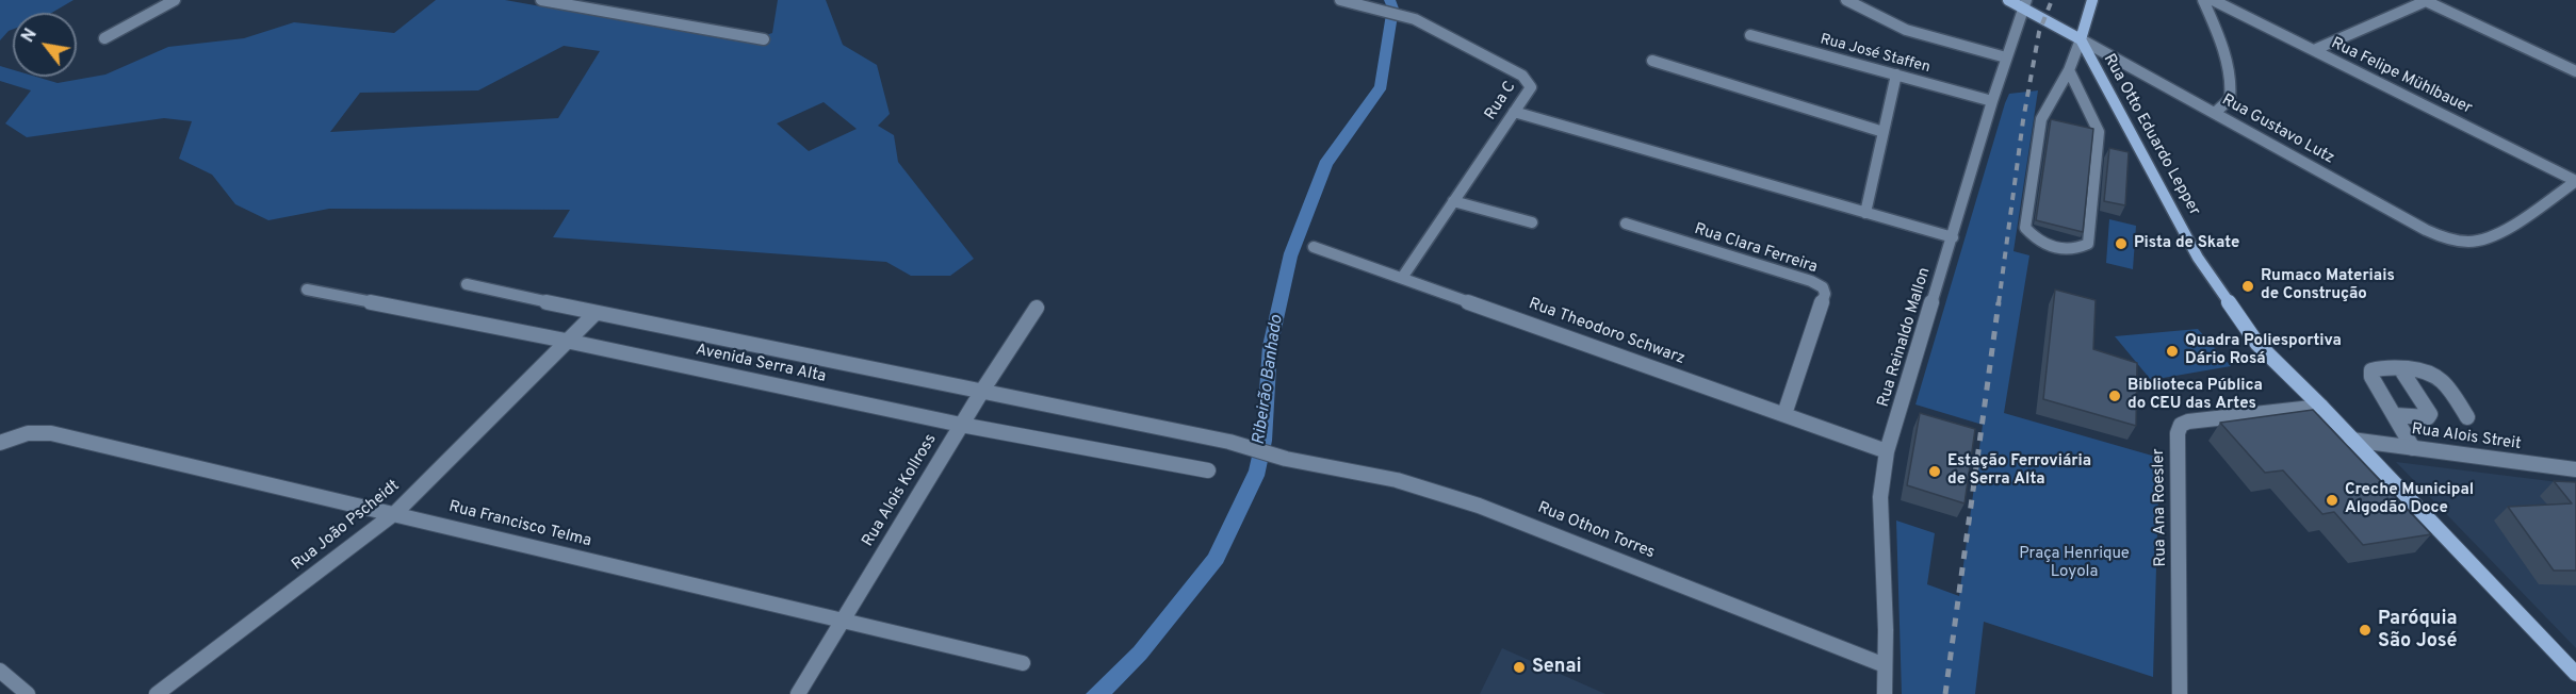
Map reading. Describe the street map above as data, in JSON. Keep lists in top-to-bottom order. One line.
{"streets":{"main road":["Rua Otto Eduardo Lepper"],"street":["Rua José Staffen","Rua Felipe Mühlbauer","Rua C","Rua Gustavo Lutz","Rua Clara Ferreira","Rua Theodoro Schwarz","Rua Reinaldo Mallon","Avenida Serra Alta","Rua Alois Streit","Rua Alois Kollross","Rua Ana Roesler","Rua Francisco Telma","Rua João Pscheidt","Rua Othon Torres"]},"crossings":[["Rua José Staffen","Rua Reinaldo Mallon"],["Rua Felipe Mühlbauer","Rua Gustavo Lutz"],["Rua C","Rua Theodoro Schwarz"],["Rua Gustavo Lutz","Rua Otto Eduardo Lepper"],["Rua Otto Eduardo Lepper","Rua Alois Streit"],["Rua Otto Eduardo Lepper","Rua Ana Roesler"],["Rua Clara Ferreira","Rua Theodoro Schwarz"],["Rua Theodoro Schwarz","Rua Reinaldo Mallon"],["Rua Reinaldo Mallon","Rua Othon Torres"],["Avenida Serra Alta","Rua Alois Kollross"],["Avenida Serra Alta","Rua João Pscheidt"],["Avenida Serra Alta","Rua Othon Torres"],["Rua Alois Kollross","Rua Francisco Telma"],["Rua Francisco Telma","Rua João Pscheidt"]],"water":["Ribeirão Banhado"],"parks":["Praça Henrique Loyola"],"places":["Pista de Skate","Rumaco Materiais de Construção","Quadra Poliesportiva Dário Rosá","Biblioteca Pública do CEU das Artes","Estação Ferroviária de Serra Alta","Creche Municipal Algodão Doce","Paróquia São José","Senai"],"north":"top left"}
